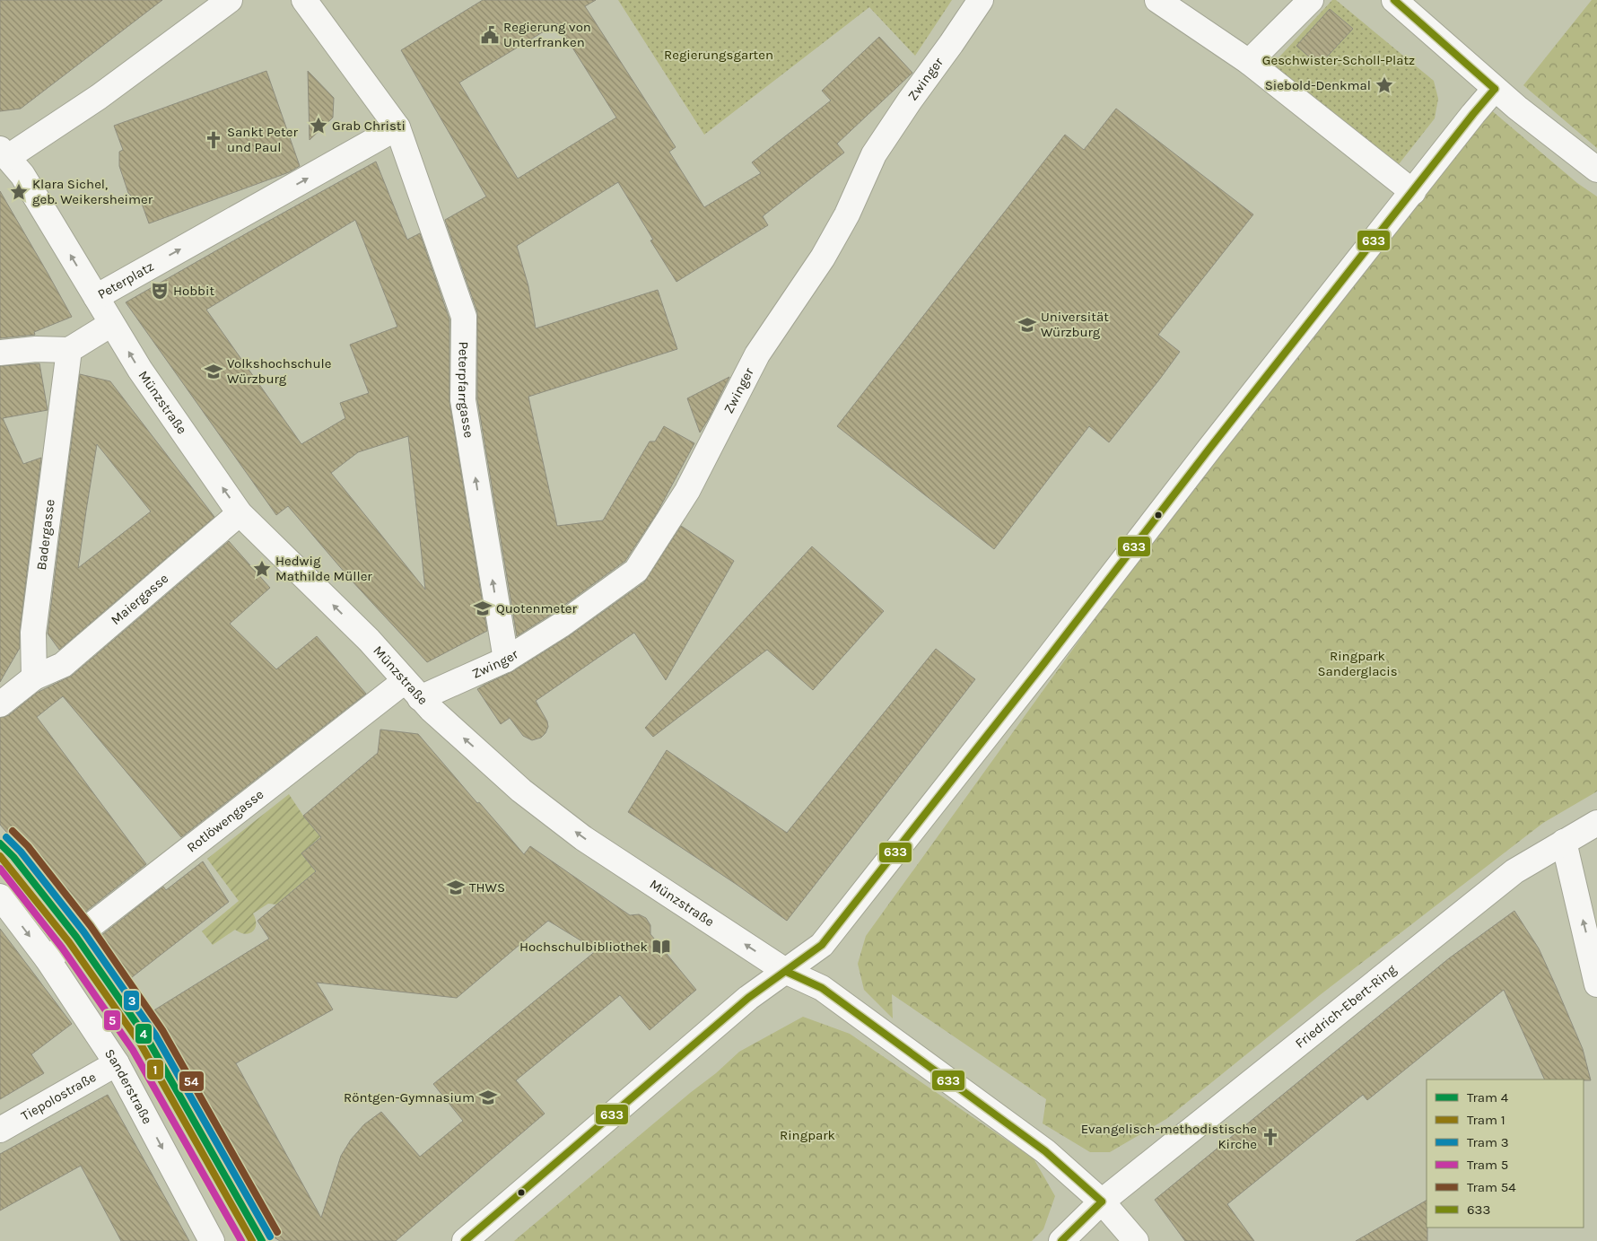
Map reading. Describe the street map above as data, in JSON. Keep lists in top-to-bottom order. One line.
{"streets":{"street":["Zwinger","Peterplatz","Peterpfarrgasse","Münzstraße","Badergasse","Maiergasse","Rotlöwengasse","Friedrich-Ebert-Ring","Sanderstraße","Tiepolostraße"]},"crossings":[["Zwinger","Peterpfarrgasse"],["Zwinger","Münzstraße"],["Zwinger","Rotlöwengasse"],["Peterplatz","Peterpfarrgasse"],["Peterplatz","Münzstraße"],["Münzstraße","Maiergasse"],["Münzstraße","Rotlöwengasse"],["Münzstraße","Friedrich-Ebert-Ring"],["Badergasse","Maiergasse"],["Rotlöwengasse","Sanderstraße"],["Sanderstraße","Tiepolostraße"]],"one_way":["Peterpfarrgasse","Münzstraße","Sanderstraße"],"parks":["Regierungsgarten","Geschwister-Scholl-Platz","Ringpark Sanderglacis","Ringpark"],"places":{"public building":["Regierung von Unterfranken"],"place":["Siebold-Denkmal","Grab Christi","Klara Sichel, geb. Weikersheimer","Hedwig Mathilde Müller"],"church":["Sankt Peter und Paul","Evangelisch-methodistische Kirche"],"theatre":["Hobbit"],"school or university":["Universität Würzburg","Volkshochschule Würzburg","Quotenmeter","THWS","Röntgen-Gymnasium"],"library":["Hochschulbibliothek"]},"lines":["transit line 633","tram line 54","tram line 3","tram line 4","tram line 1","tram line 5"],"legend":["Tram 4","Tram 1","Tram 3","Tram 5","Tram 54","633"]}
